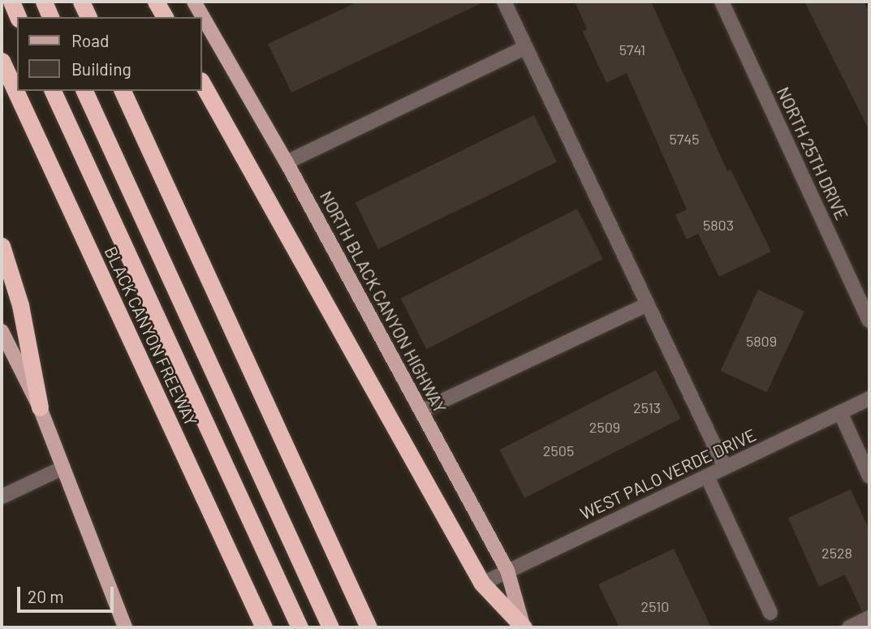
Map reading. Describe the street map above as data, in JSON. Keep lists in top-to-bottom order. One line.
{"streets":{"highway":["BLACK CANYON FREEWAY"],"main road":["NORTH BLACK CANYON HIGHWAY"],"street":["NORTH 25TH DRIVE","WEST PALO VERDE DRIVE"]},"crossings":[["NORTH BLACK CANYON HIGHWAY","WEST PALO VERDE DRIVE"]],"house_numbers":["5741","5745","5803","5809","2513","2509","2505","2528","2510"],"legend":["Road","Building"],"scale_bar":"20 m"}
